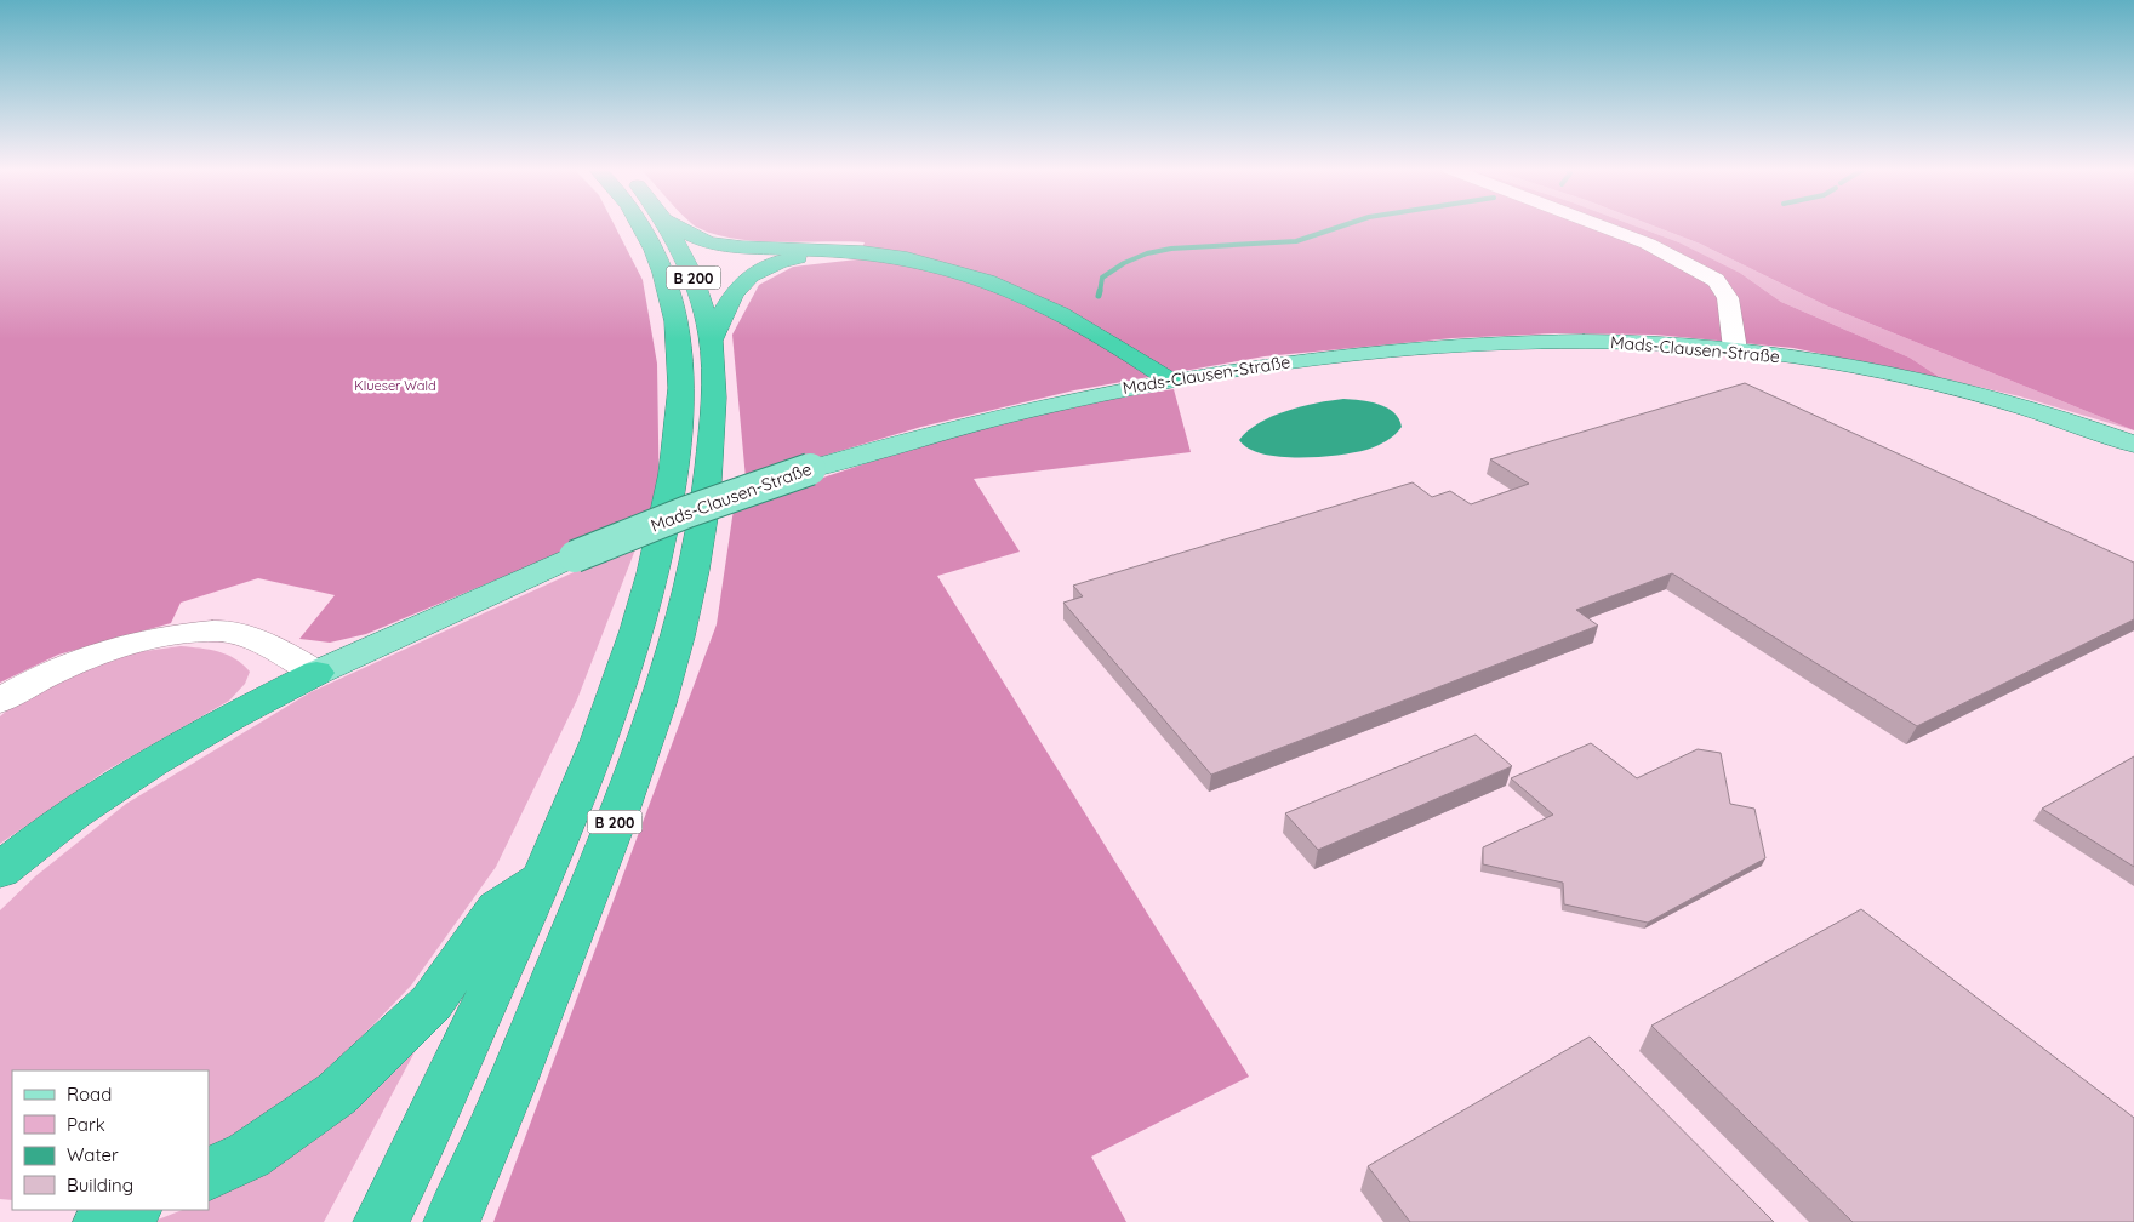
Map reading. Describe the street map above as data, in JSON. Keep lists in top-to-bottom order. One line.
{"streets":{"highway":["B 200"],"main road":["Mads-Clausen-Straße"]},"parks":["Klueser Wald"],"legend":["Road","Park","Water","Building"]}
